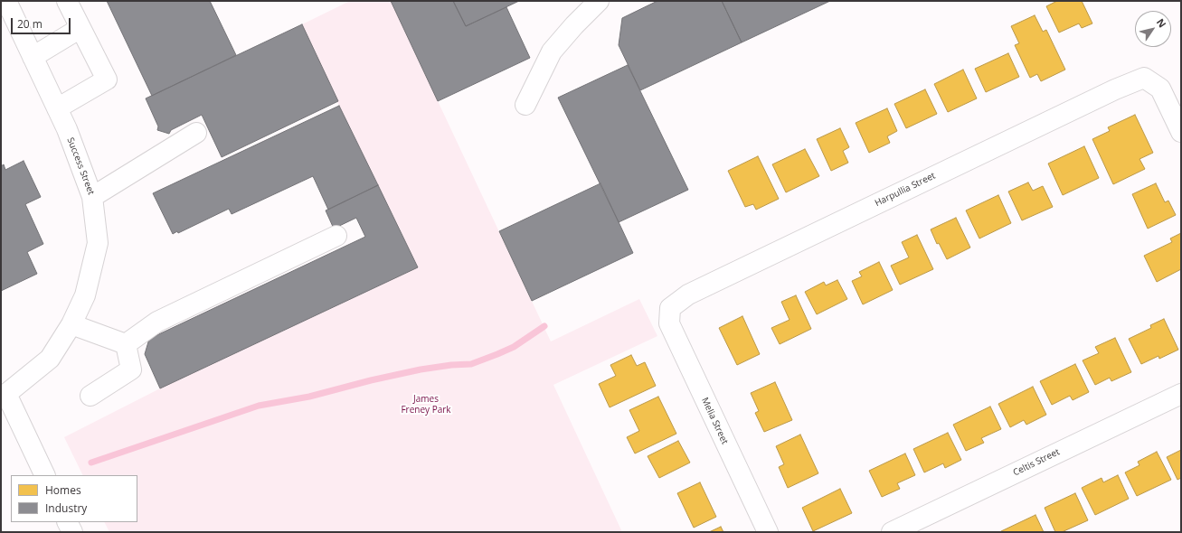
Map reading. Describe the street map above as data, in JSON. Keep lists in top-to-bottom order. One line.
{"streets":{"street":["Success Street","Harpullia Street","Melia Street","Celtis Street"]},"crossings":[["Harpullia Street","Melia Street"]],"parks":["James Freney Park"],"legend":["Homes","Industry"],"scale_bar":"20 m","north":"top right"}
